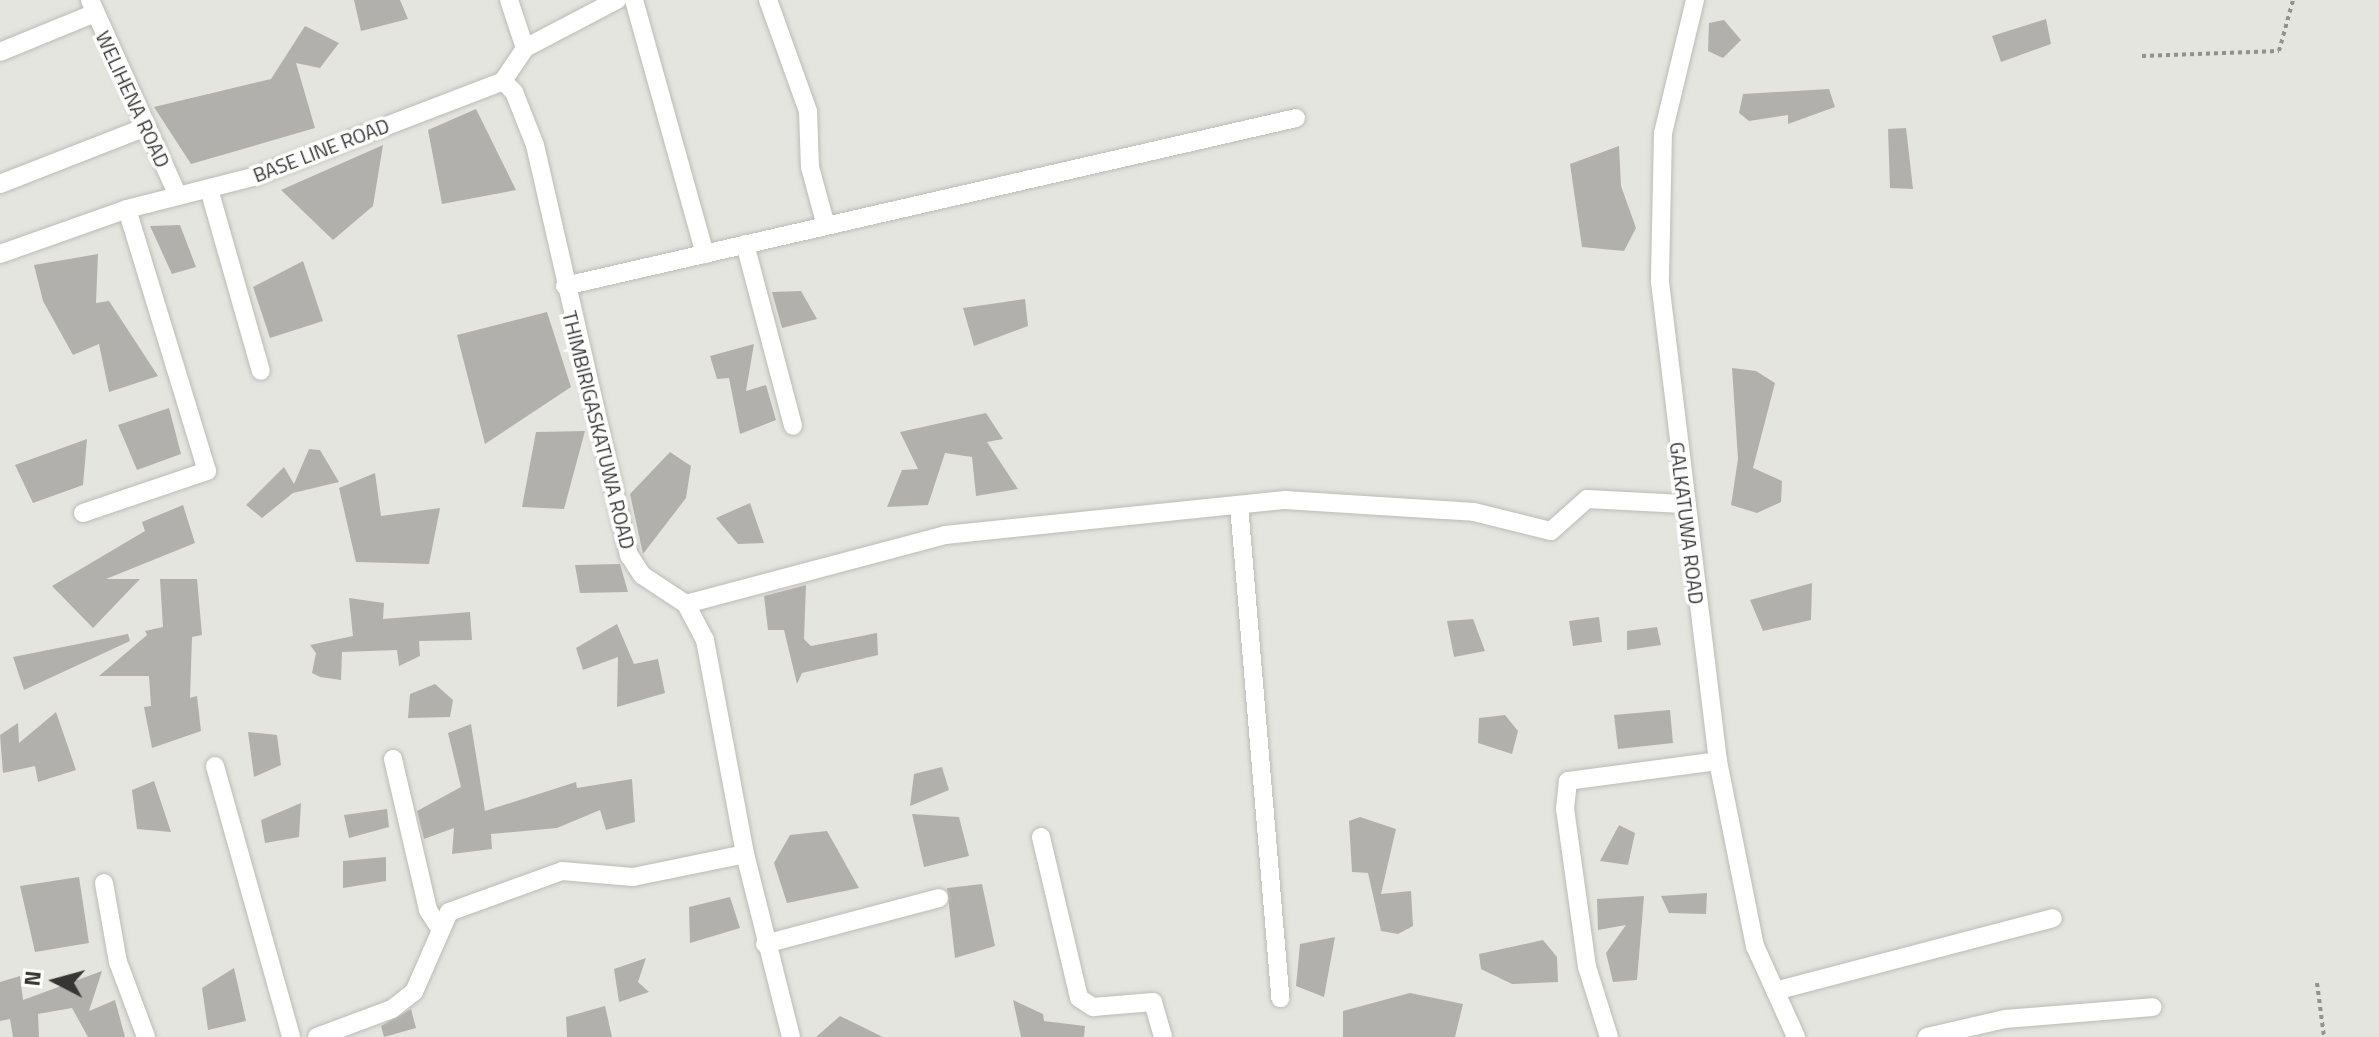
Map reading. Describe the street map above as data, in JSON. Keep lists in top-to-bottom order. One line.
{"streets":{"street":["WELIHENA ROAD","BASE LINE ROAD","THIMBIRIGASKATUWA ROAD","GALKATUWA ROAD"]},"crossings":[["WELIHENA ROAD","BASE LINE ROAD"],["BASE LINE ROAD","THIMBIRIGASKATUWA ROAD"]],"north":"left"}
